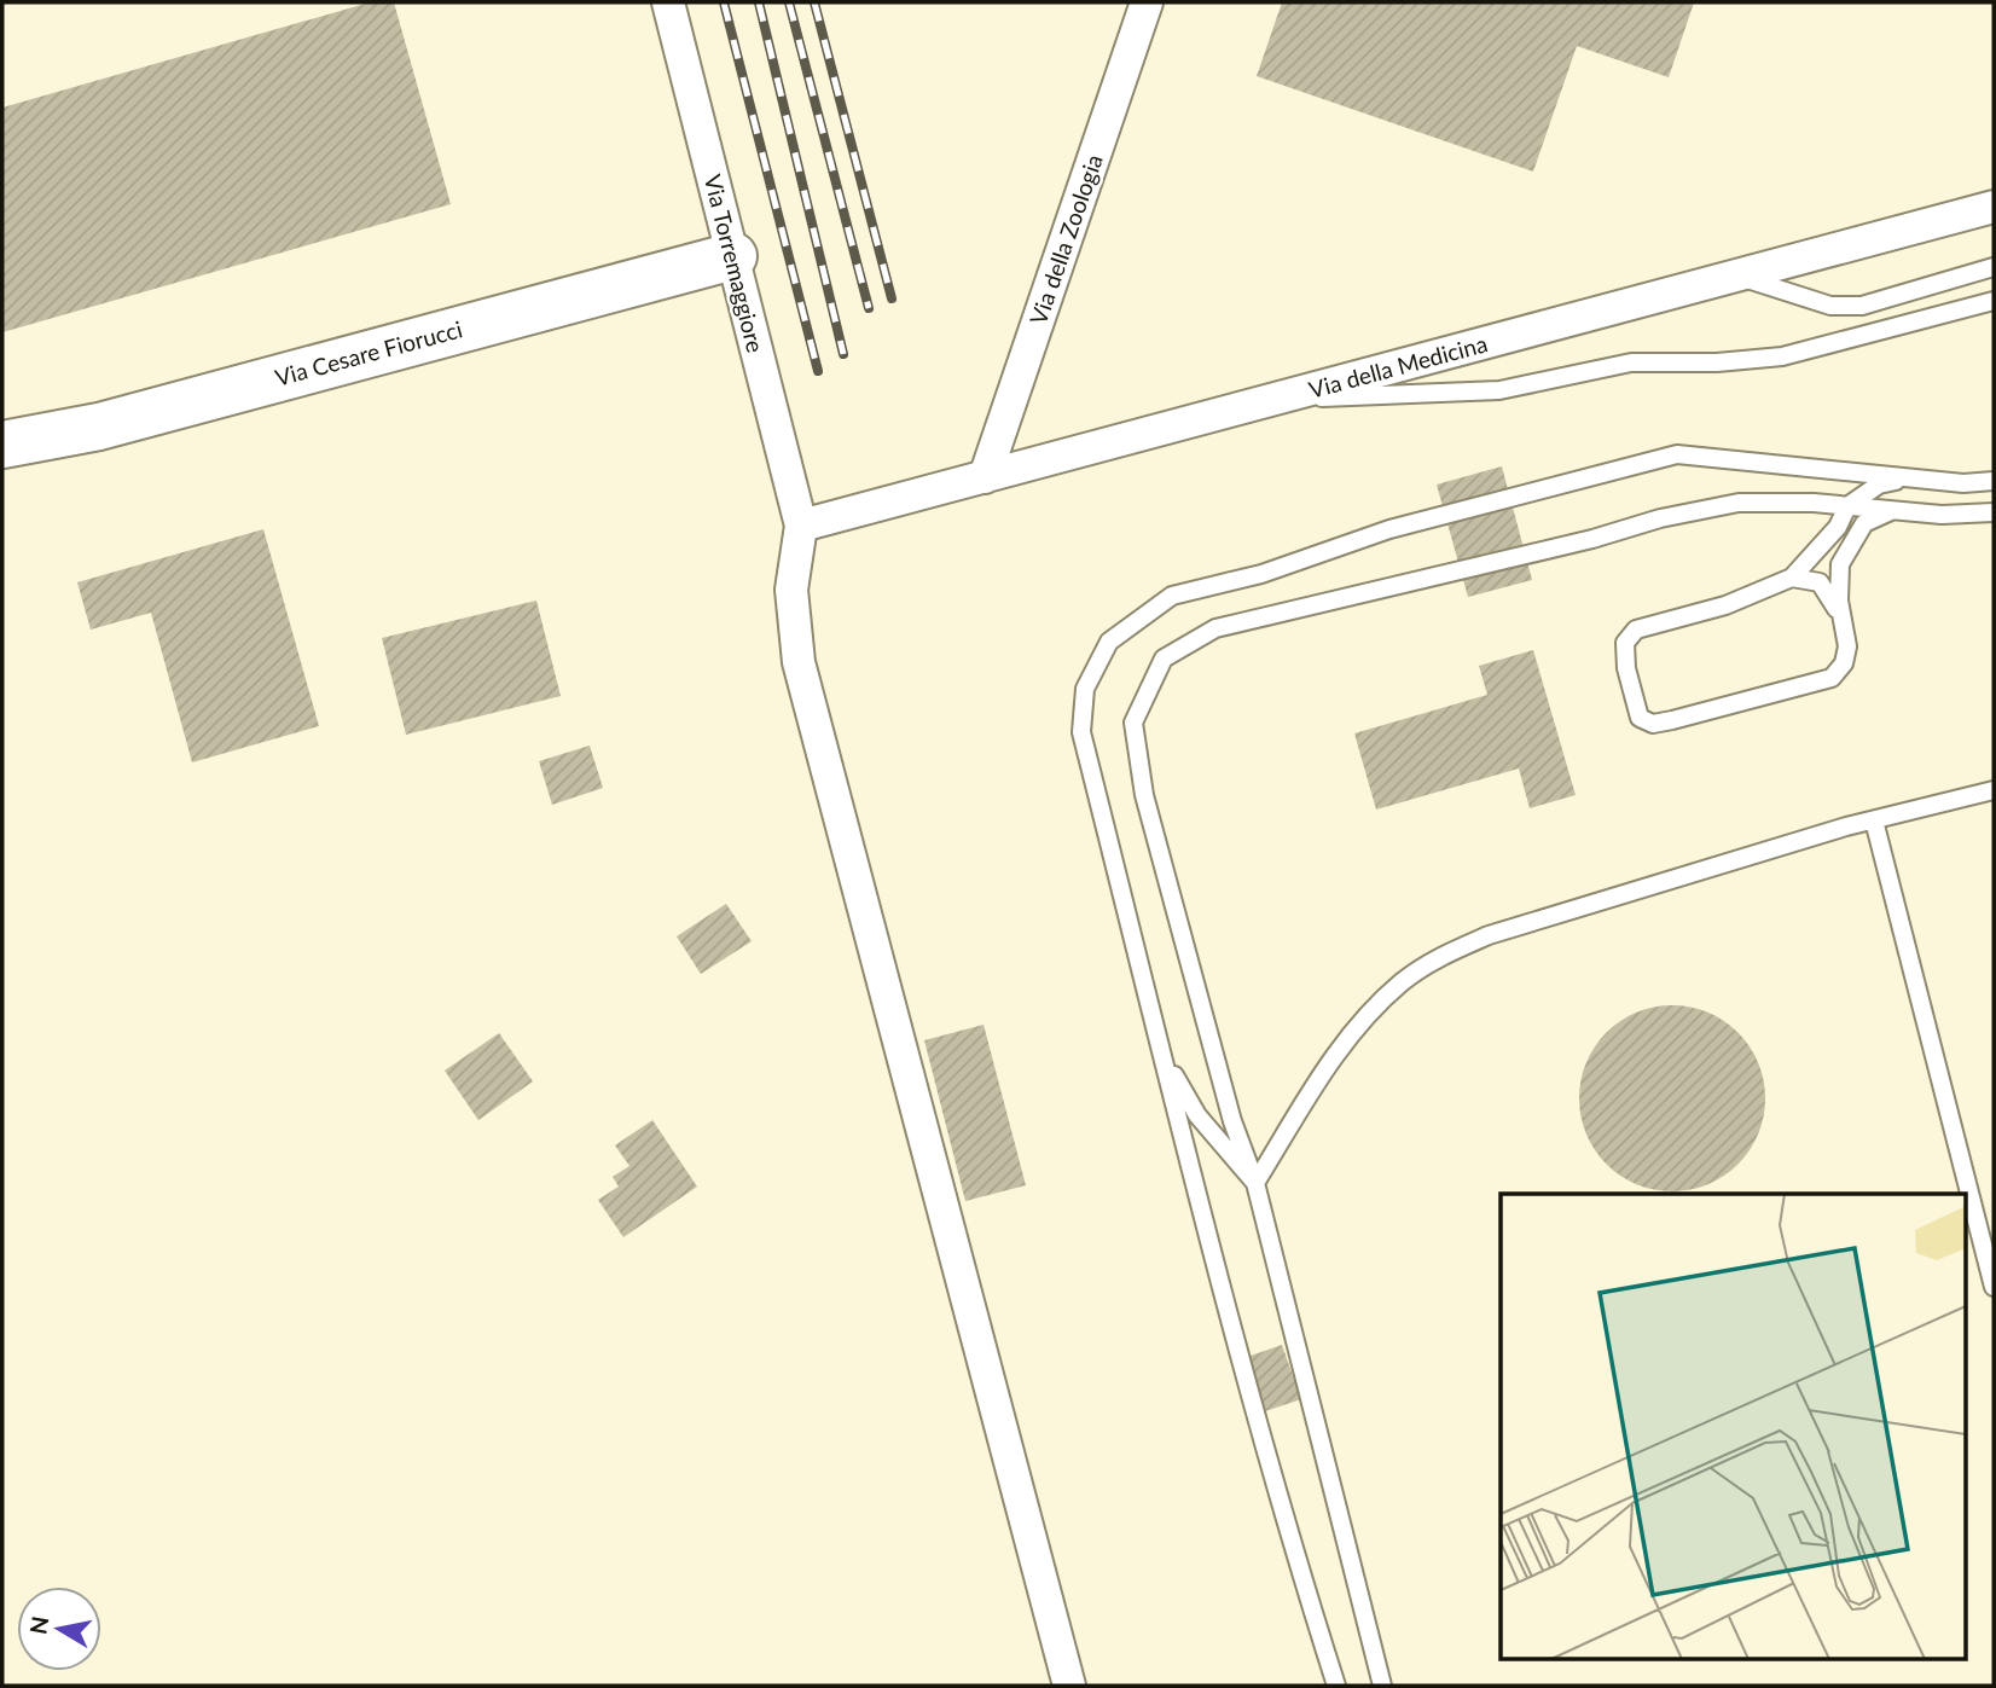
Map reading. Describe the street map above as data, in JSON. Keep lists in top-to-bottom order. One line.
{"streets":{"street":["Via della Zoologia","Via Torremaggiore","Via Cesare Fiorucci","Via della Medicina"]},"crossings":[["Via della Zoologia","Via della Medicina"],["Via Torremaggiore","Via Cesare Fiorucci"],["Via Torremaggiore","Via della Medicina"]],"north":"left"}
